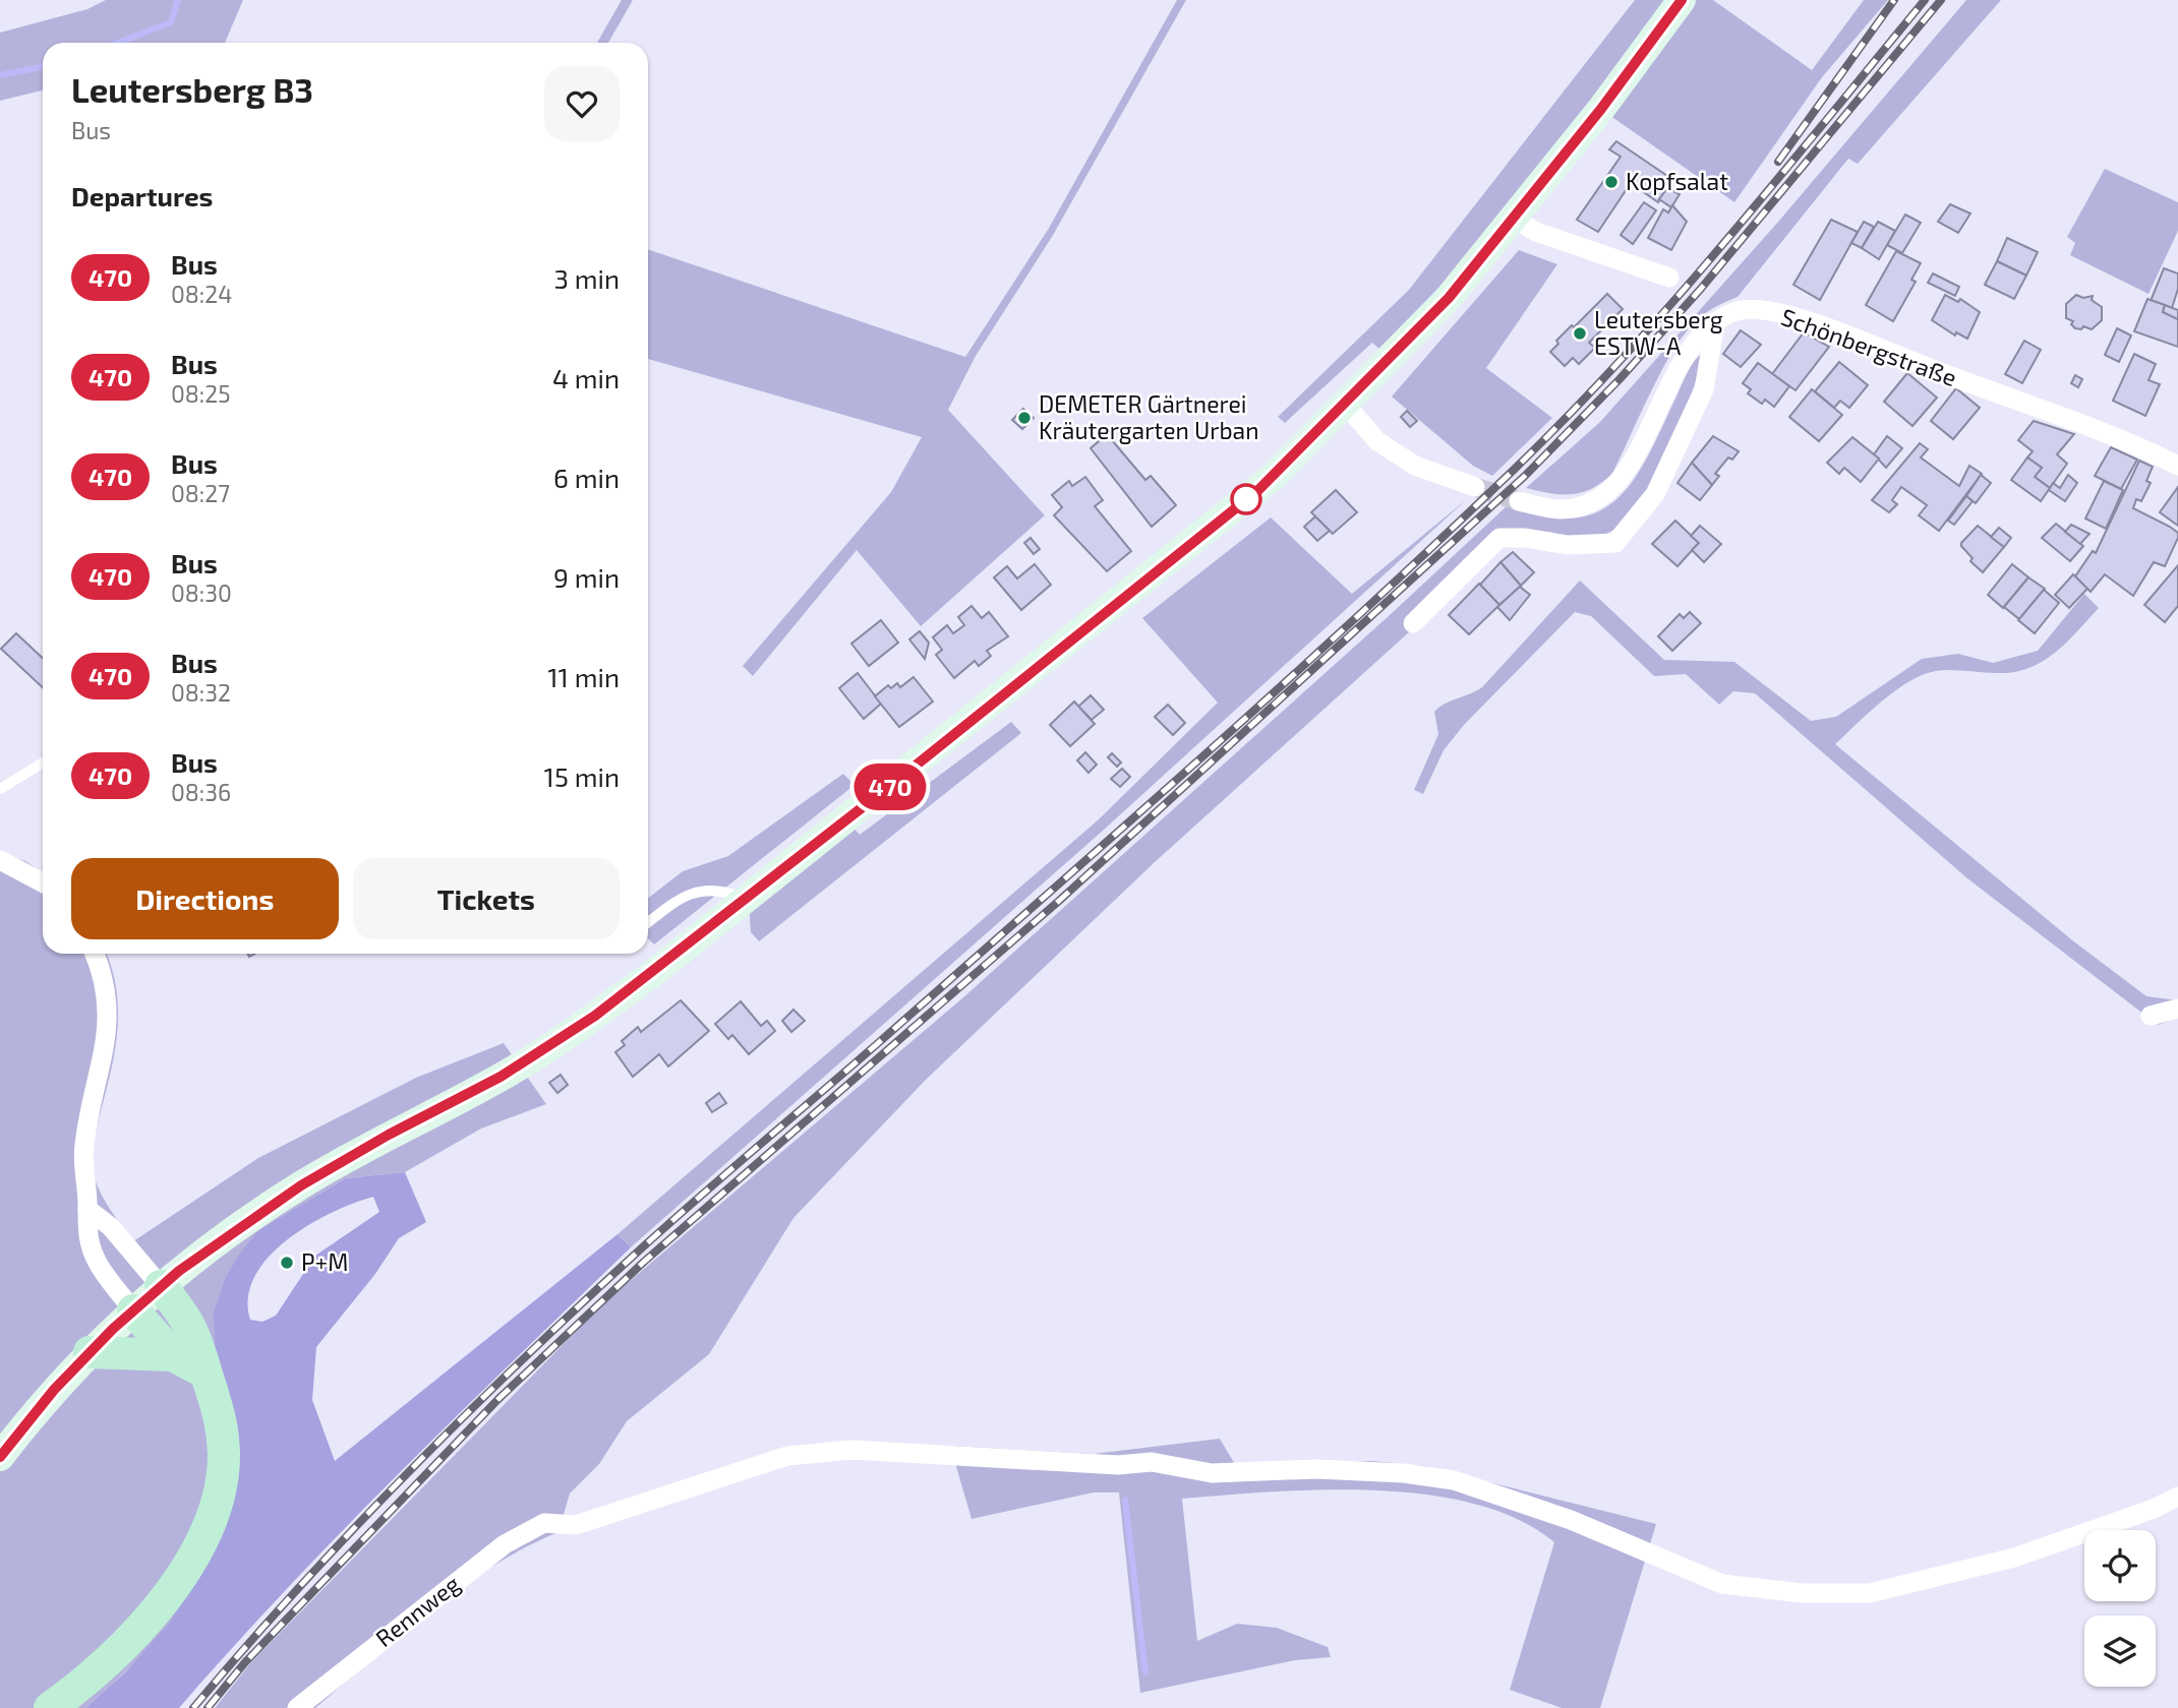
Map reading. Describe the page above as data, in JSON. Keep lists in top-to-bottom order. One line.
{"streets":{"street":["Schönbergstraße","Rennweg"]},"places":["Kopfsalat","Leutersberg ESTW-A","DEMETER Gärtnerei Kräutergarten Urban","P+M"],"lines":["bus line 470"],"page":{"on_map":"470","heading":[["Leutersberg B3","Bus"],"Departures"],"list":[{"mark":"470","name":"Bus","note":"08:24","value":"3 min"},{"mark":"470","name":"Bus","note":"08:25","value":"4 min"},{"mark":"470","name":"Bus","note":"08:27","value":"6 min"},{"mark":"470","name":"Bus","note":"08:30","value":"9 min"},{"mark":"470","name":"Bus","note":"08:32","value":"11 min"},{"mark":"470","name":"Bus","note":"08:36","value":"15 min"}],"buttons":["Directions","Tickets"]}}
